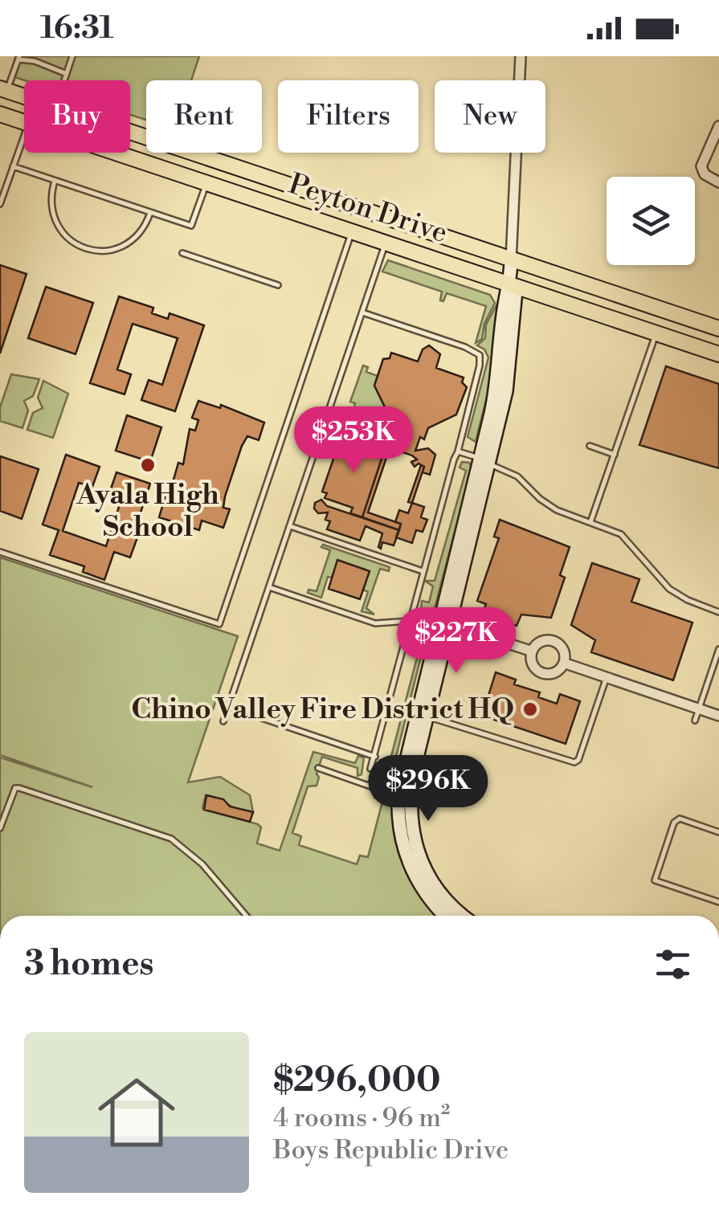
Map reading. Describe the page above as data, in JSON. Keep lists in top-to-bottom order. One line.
{"streets":{"main road":["Peyton Drive"]},"places":["Ayala High School","Chino Valley Fire District HQ"],"page":{"status":"16:31","chip":["Buy","Rent","Filters","New"],"price":["$253K","$227K","$296K"],"heading":"3 homes","list":[{"name":"$296,000","note":"4 rooms · 96 m² · Boys Republic Drive"}]}}
